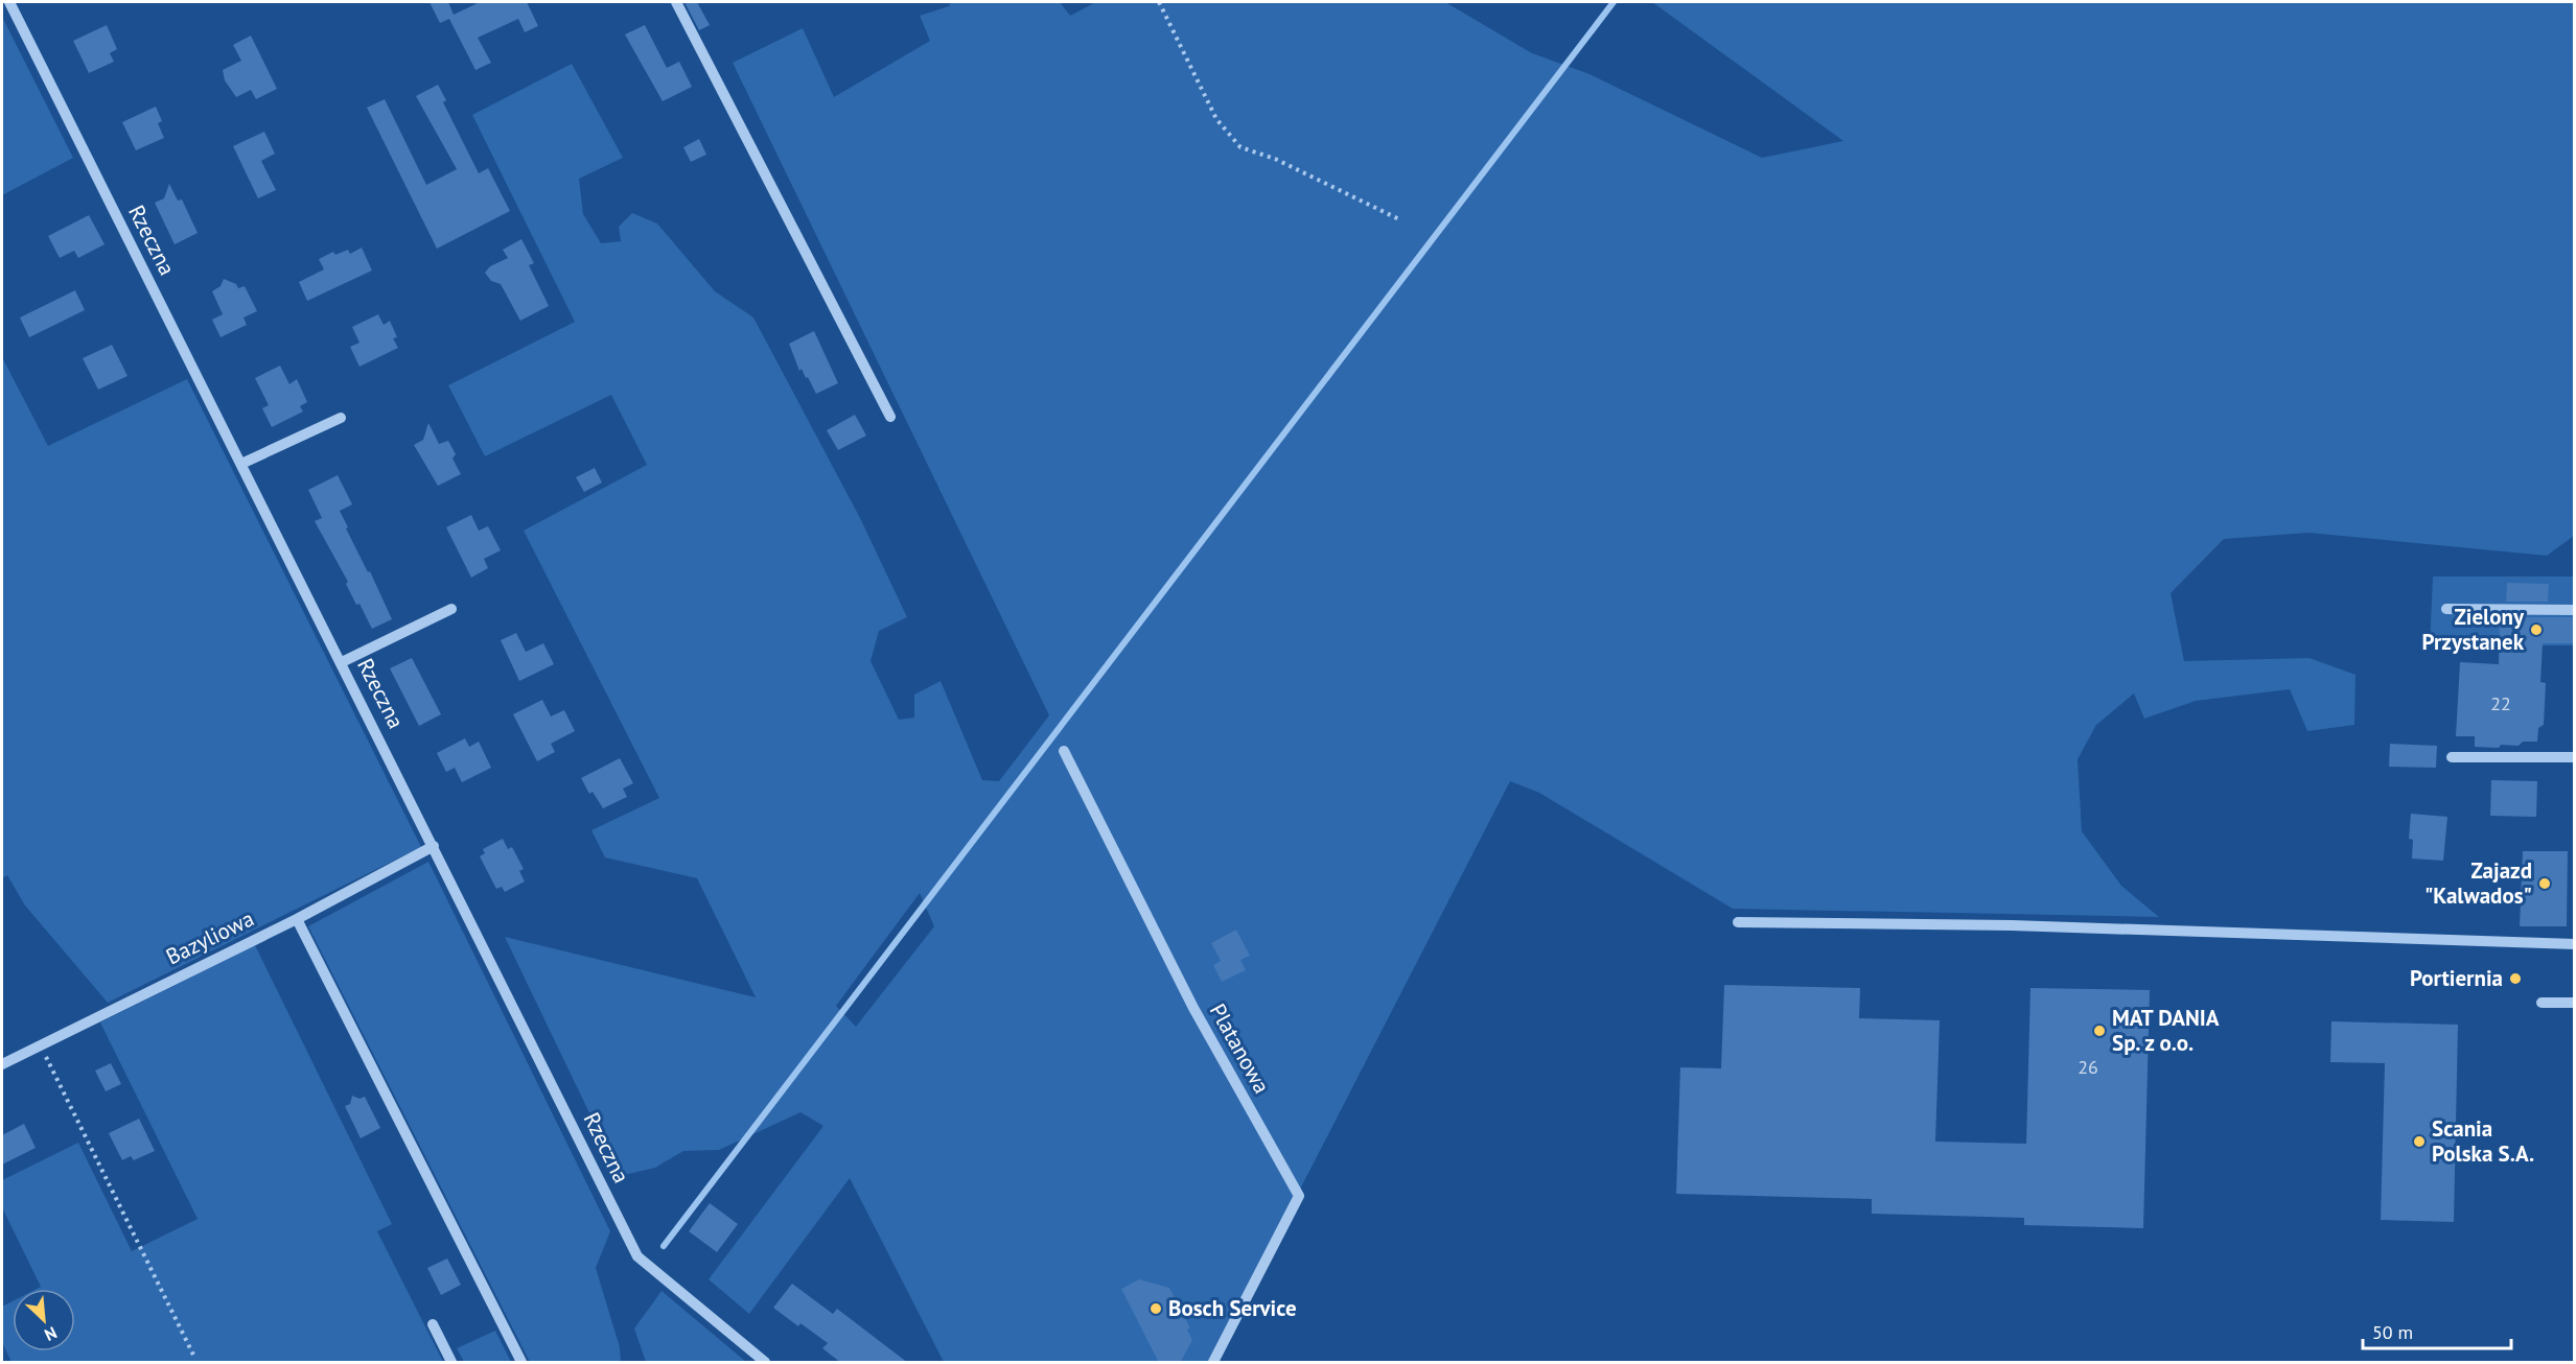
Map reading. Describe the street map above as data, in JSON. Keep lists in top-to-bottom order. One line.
{"streets":{"street":["Rzeczna","Bazyliowa","Platanowa"]},"crossings":[["Rzeczna","Bazyliowa"]],"places":["Zielony Przystanek","Zajazd \"Kalwados\"","Portiernia","MAT DANIA Sp. z o.o.","Scania Polska S.A.","Bosch Service"],"house_numbers":["22","26"],"scale_bar":"50 m","north":"bottom right"}
